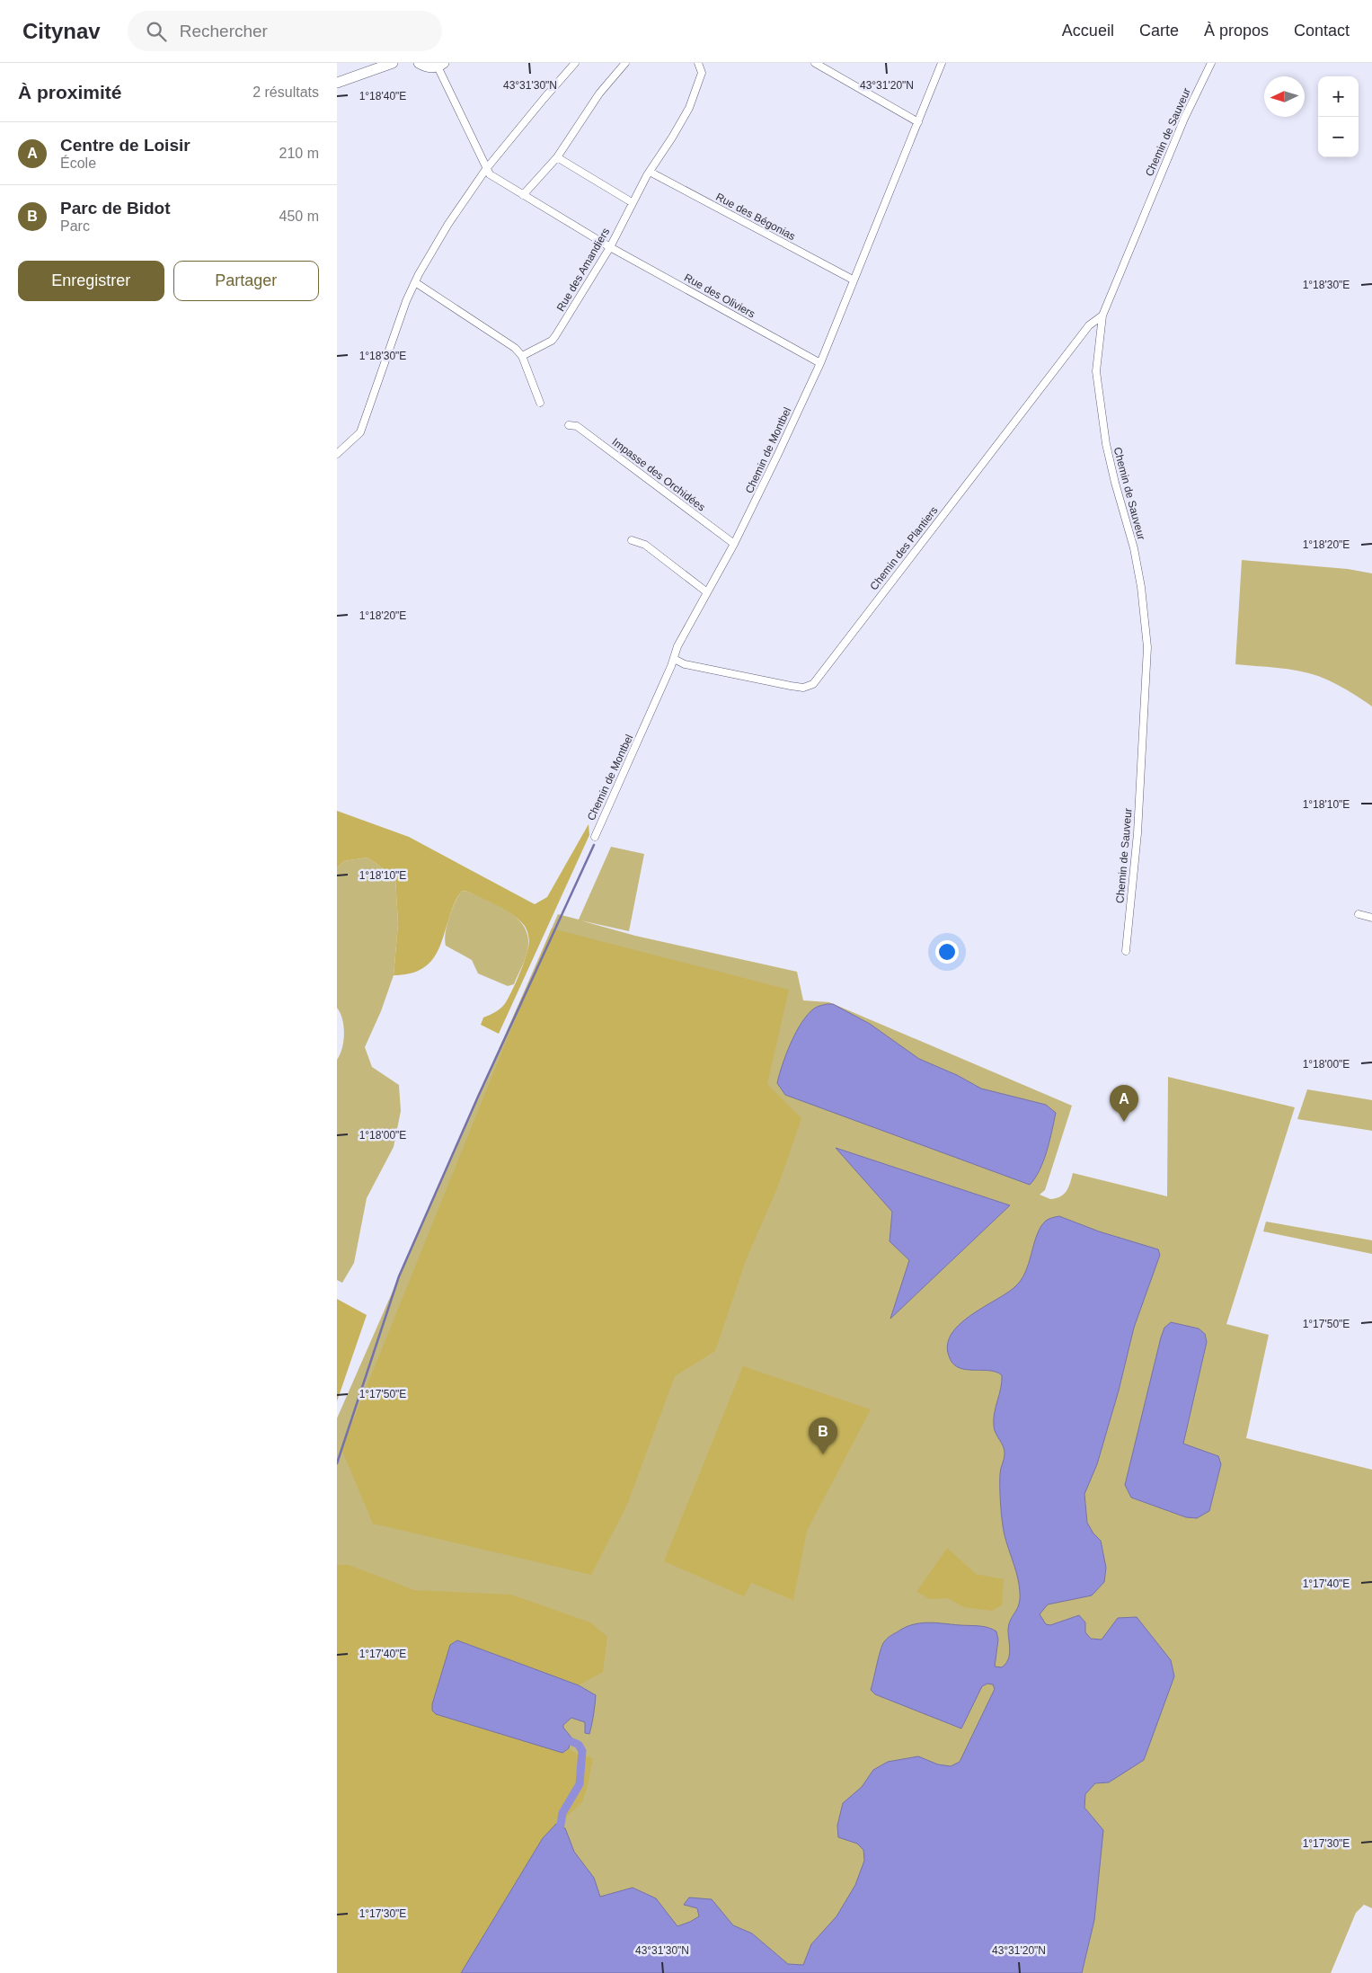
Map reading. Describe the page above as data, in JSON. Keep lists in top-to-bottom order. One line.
{"streets":{"street":["Chemin de Sauveur","Rue des Bégonias","Rue des Amandiers","Rue des Oliviers","Chemin de Montbel","Impasse des Orchidées","Chemin des Plantiers"]},"crossings":[["Chemin de Sauveur","Chemin des Plantiers"],["Rue des Bégonias","Rue des Amandiers"],["Rue des Bégonias","Chemin de Montbel"],["Rue des Amandiers","Rue des Oliviers"],["Rue des Oliviers","Chemin de Montbel"],["Chemin de Montbel","Impasse des Orchidées"],["Chemin de Montbel","Chemin des Plantiers"]],"north":"left","page":{"header":"Citynav","search":"Rechercher","nav":["Accueil","Carte","À propos","Contact"],"heading":["À proximité","2 résultats"],"map_buttons":["+","−"],"list":[{"mark":"A","name":"Centre de Loisir","note":"École","value":"210 m"},{"mark":"B","name":"Parc de Bidot","note":"Parc","value":"450 m"}],"buttons":["Enregistrer","Partager"],"pins":["A","B"]},"coordinates":["43°31'30\"N","43°31'20\"N","1°18'40\"E","1°18'30\"E","1°18'20\"E","1°18'10\"E","1°18'00\"E","1°17'50\"E","1°17'40\"E","1°17'30\"E"]}
